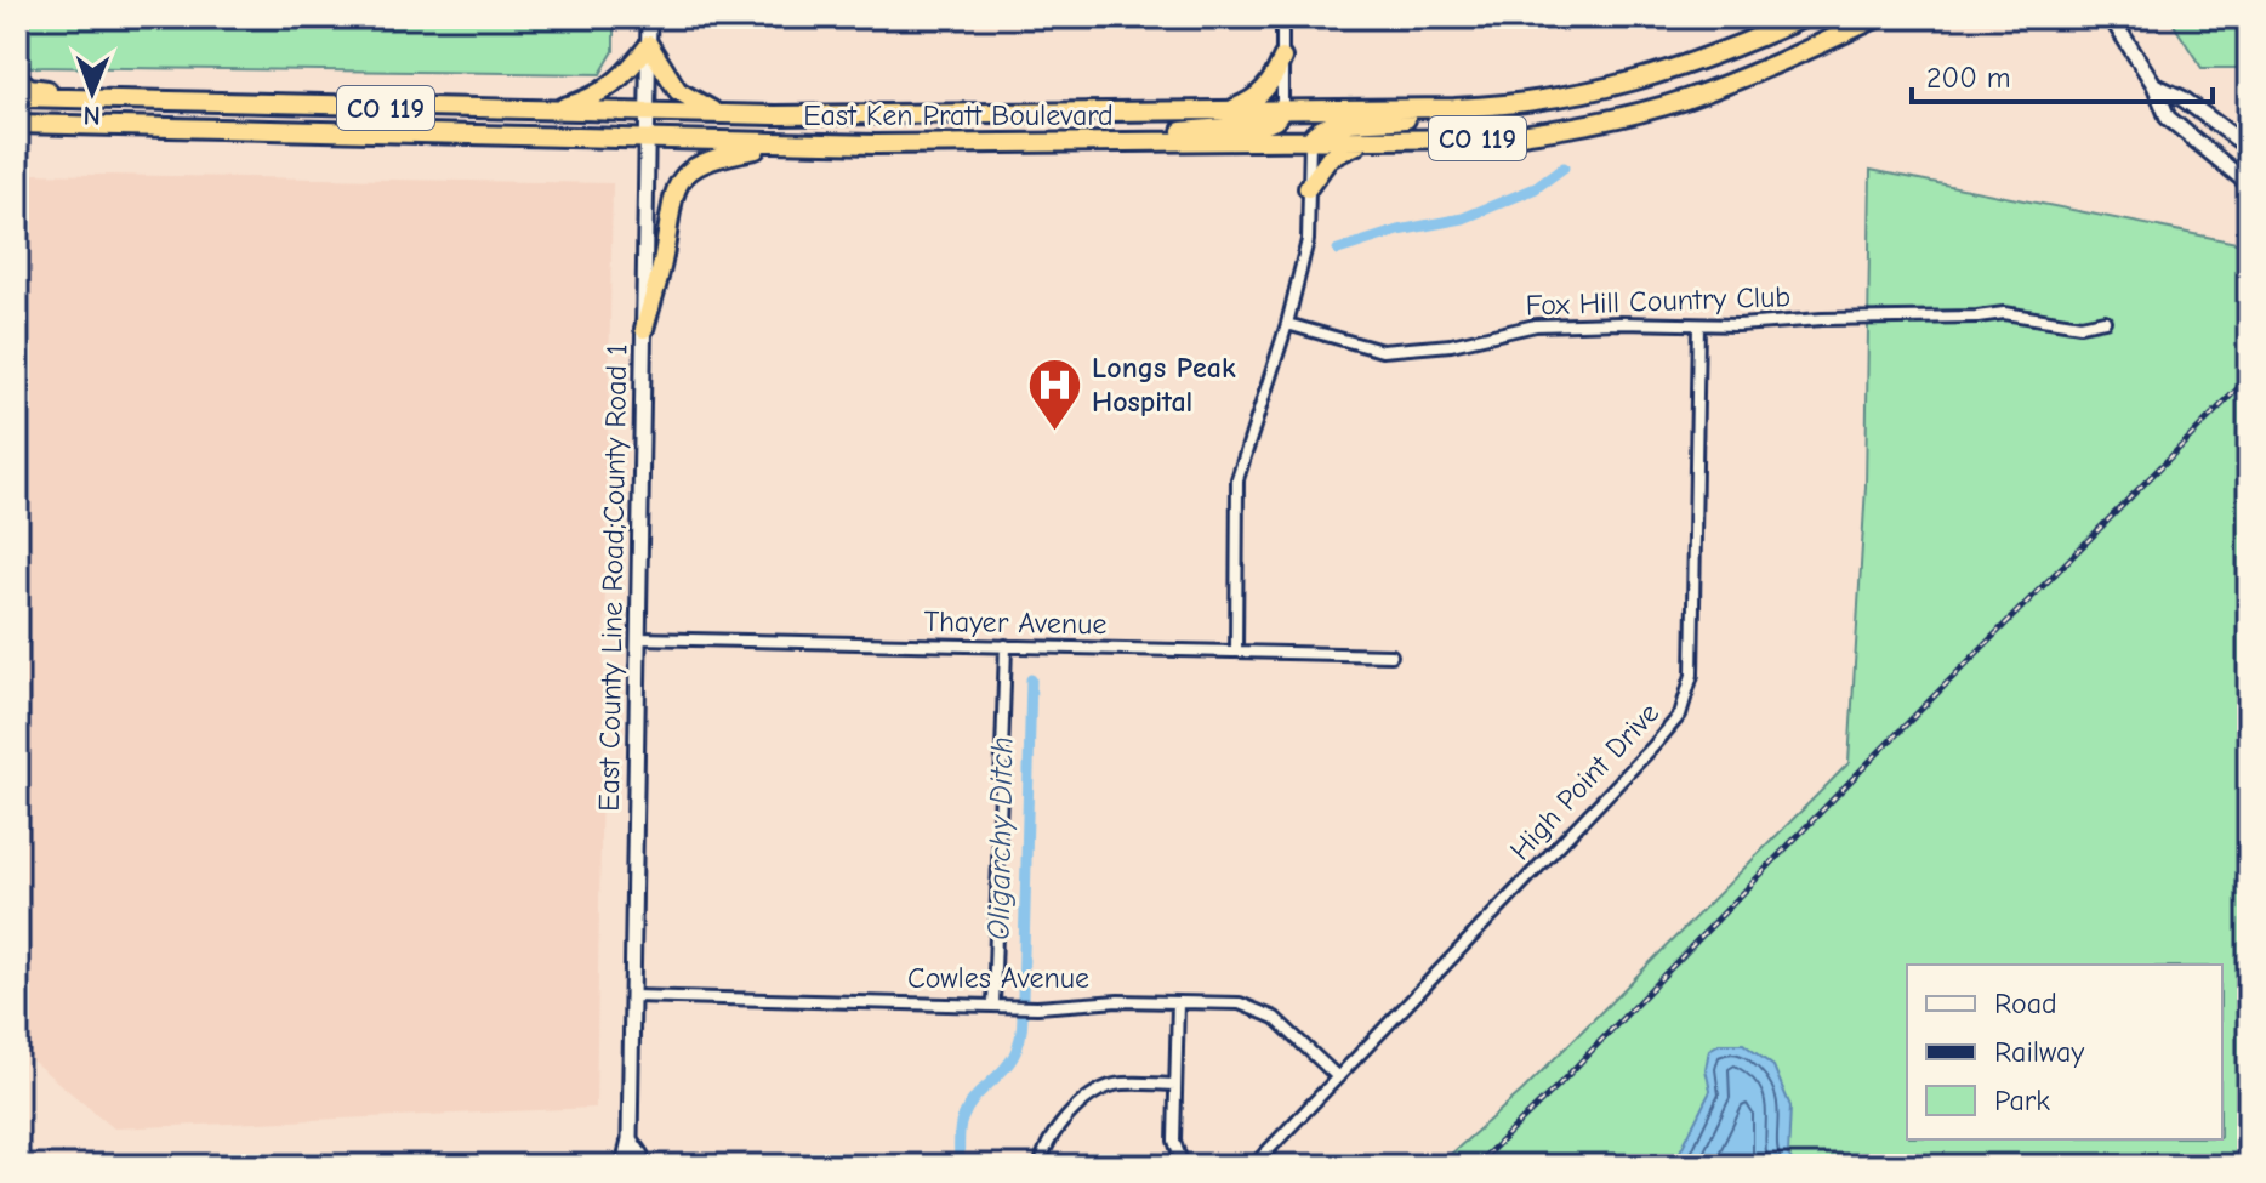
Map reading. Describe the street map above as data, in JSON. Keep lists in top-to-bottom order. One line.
{"streets":{"highway":["CO 119","East Ken Pratt Boulevard"],"main road":["East County Line Road;County Road 1"],"street":["Fox Hill Country Club","Thayer Avenue","High Point Drive","Cowles Avenue"]},"crossings":[["East Ken Pratt Boulevard","East County Line Road;County Road 1"],["Fox Hill Country Club","High Point Drive"],["East County Line Road;County Road 1","Thayer Avenue"],["East County Line Road;County Road 1","Cowles Avenue"],["High Point Drive","Cowles Avenue"]],"water":["Oligarchy Ditch"],"places":{"hospital":["Longs Peak Hospital"]},"legend":["Road","Railway","Park"],"scale_bar":"200 m","north":"bottom"}
